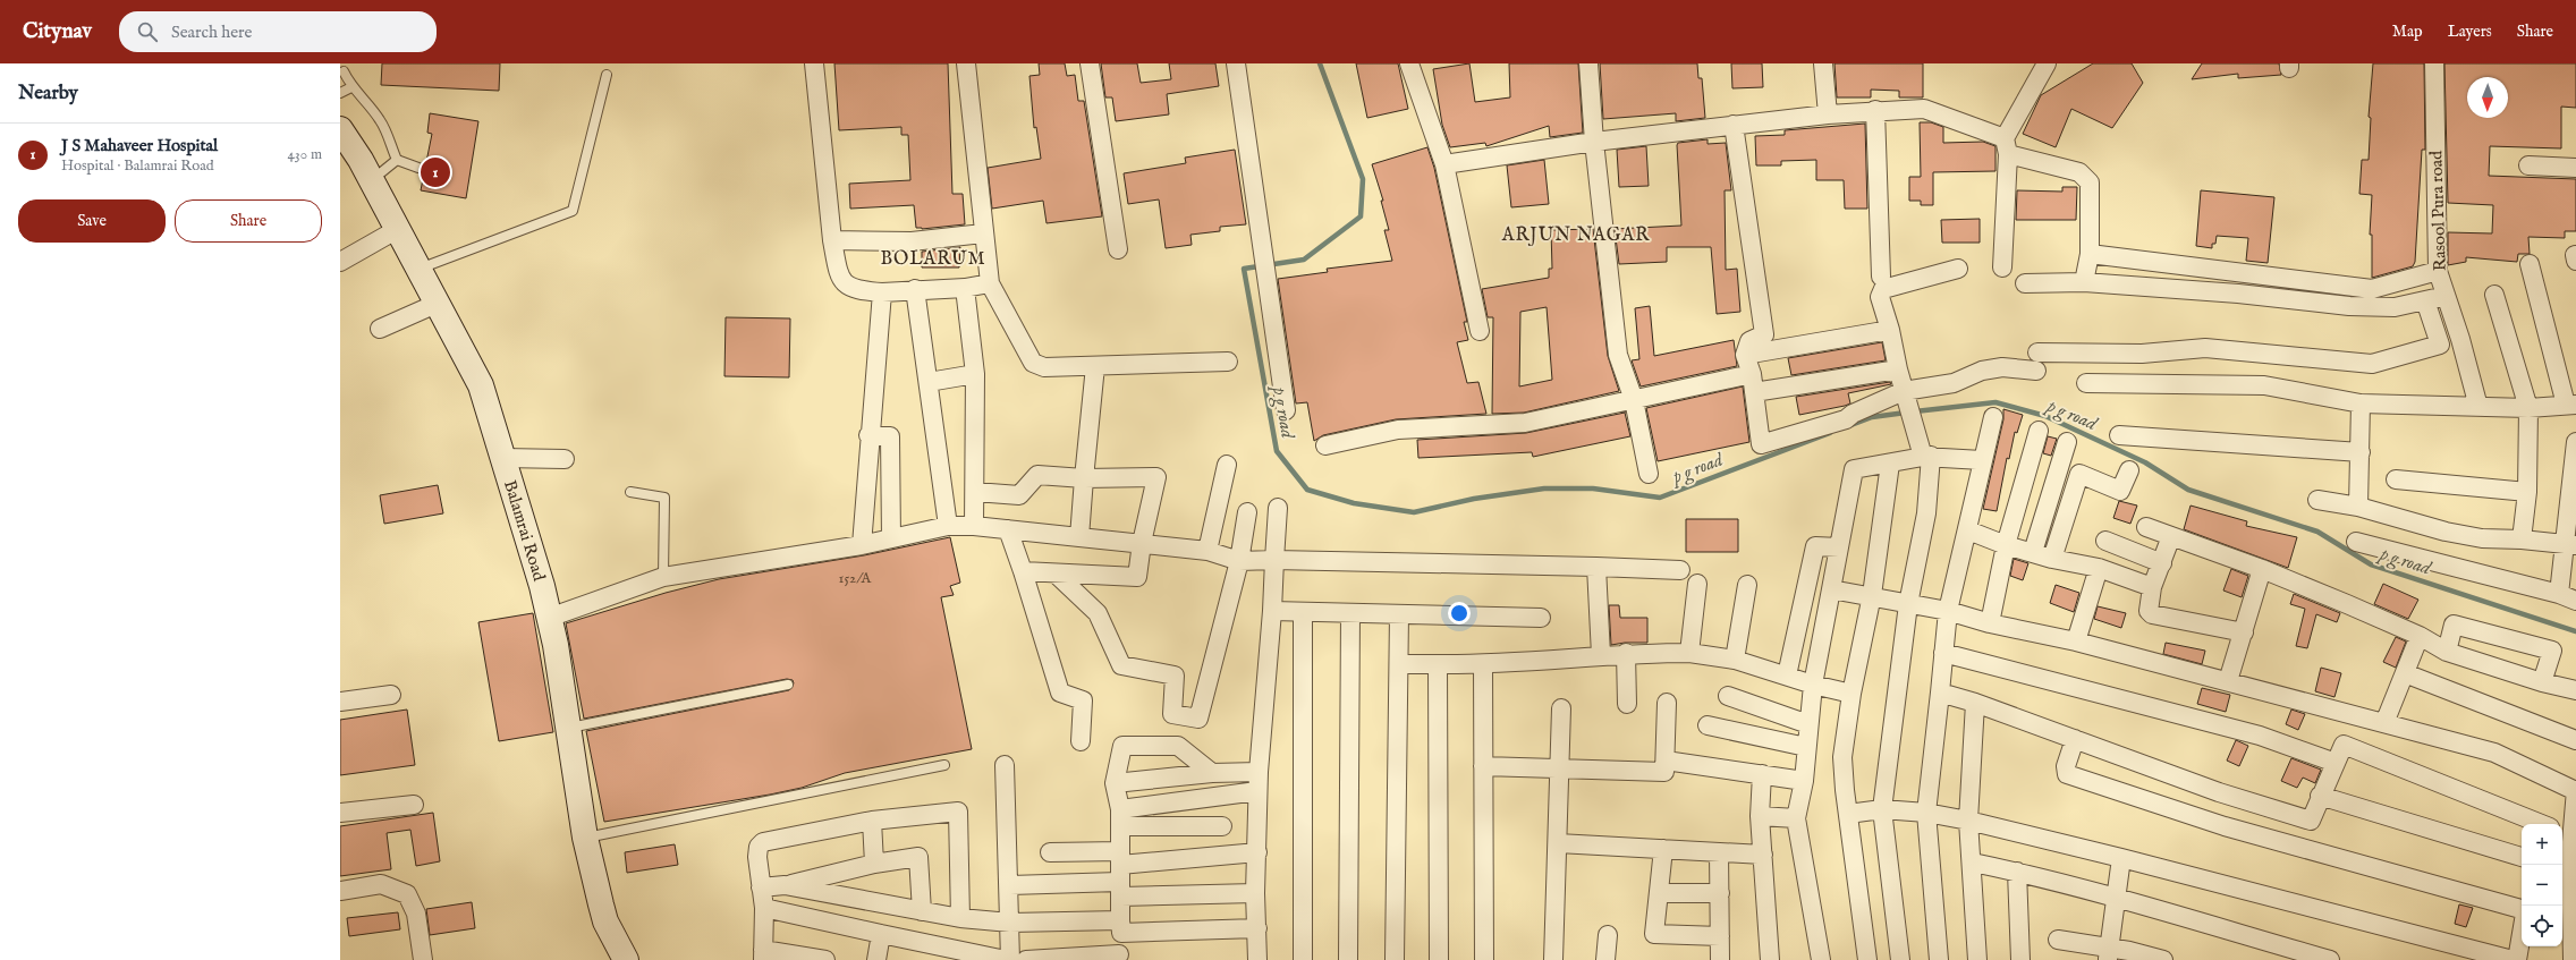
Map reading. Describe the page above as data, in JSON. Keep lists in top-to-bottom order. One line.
{"streets":{"street":["Rasool Pura road","Balamrai Road"]},"districts":["ARJUN NAGAR","BOLARUM"],"water":["p g road"],"house_numbers":["152/A"],"north":"bottom","page":{"header":"Citynav","search":"Search here","nav":["Map","Layers","Share"],"heading":"Nearby","list":[{"mark":"1","name":"J S Mahaveer Hospital","note":"Hospital · Balamrai Road","value":"430 m"}],"pins":"1","buttons":["Save","Share"],"map_buttons":["+","−"]}}
